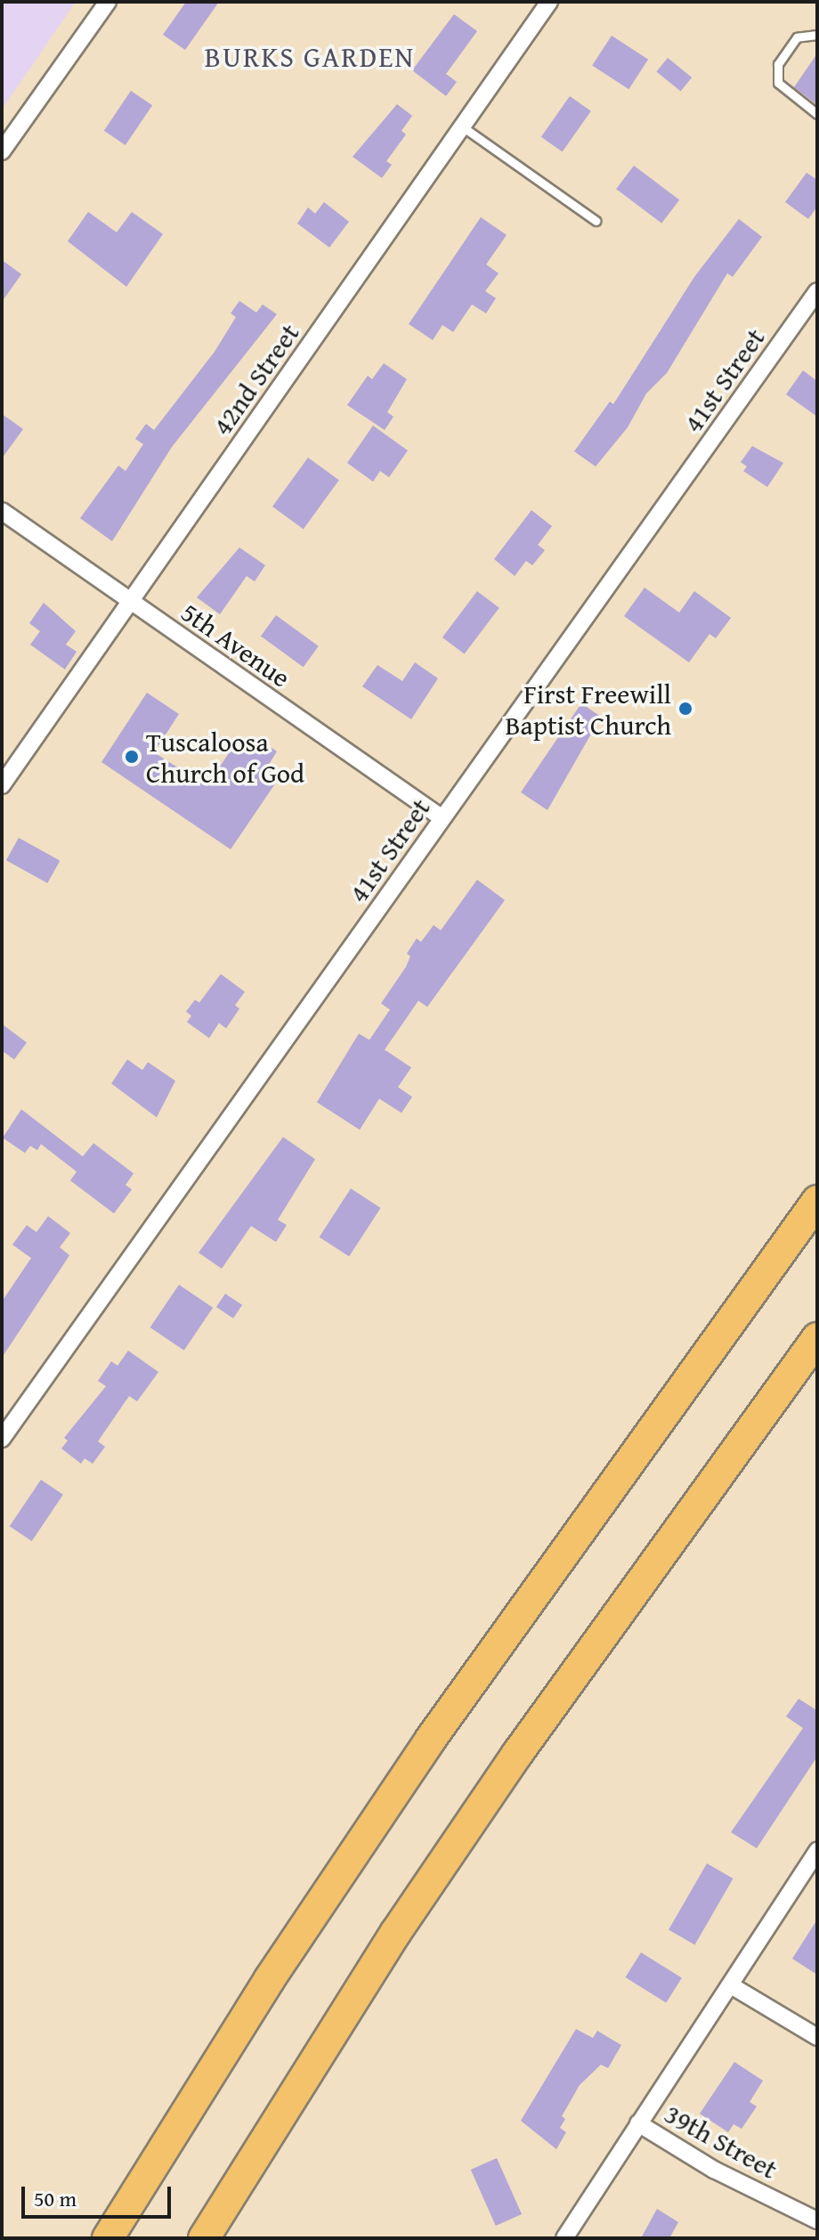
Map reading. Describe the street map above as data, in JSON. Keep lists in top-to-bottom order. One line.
{"streets":{"street":["42nd Street","41st Street","5th Avenue","39th Street"]},"crossings":[["42nd Street","5th Avenue"],["41st Street","5th Avenue"]],"districts":["BURKS GARDEN"],"places":["First Freewill Baptist Church","Tuscaloosa Church of God"],"scale_bar":"50 m"}
